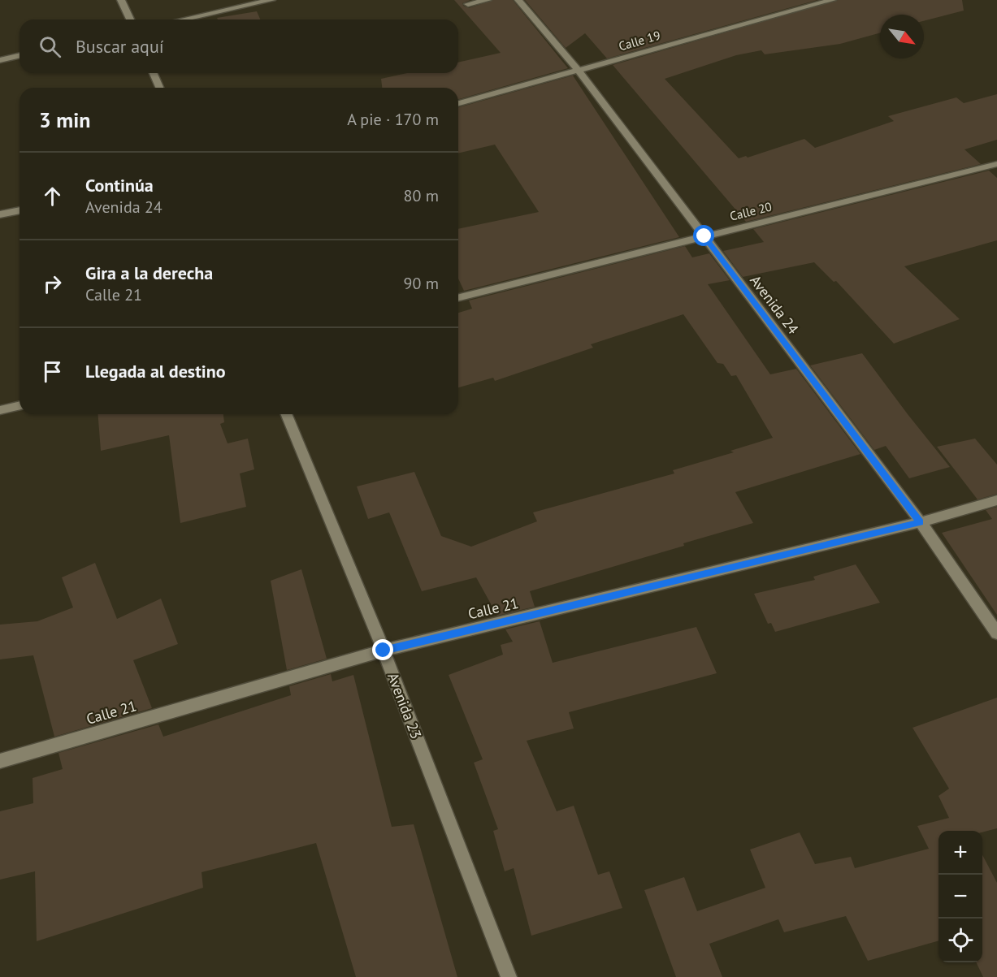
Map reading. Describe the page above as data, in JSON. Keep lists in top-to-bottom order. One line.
{"streets":{"street":["Calle 19","Calle 20","Avenida 24","Calle 21","Avenida 23"]},"crossings":[["Calle 19","Avenida 24"],["Calle 20","Avenida 24"],["Avenida 24","Calle 21"],["Calle 21","Avenida 23"]],"north":"bottom right","page":{"search":"Buscar aquí","heading":["3 min","A pie · 170 m"],"list":[["Continúa","Avenida 24","80 m"],["Gira a la derecha","Calle 21","90 m"],"Llegada al destino"],"map_buttons":["+","−"]}}
